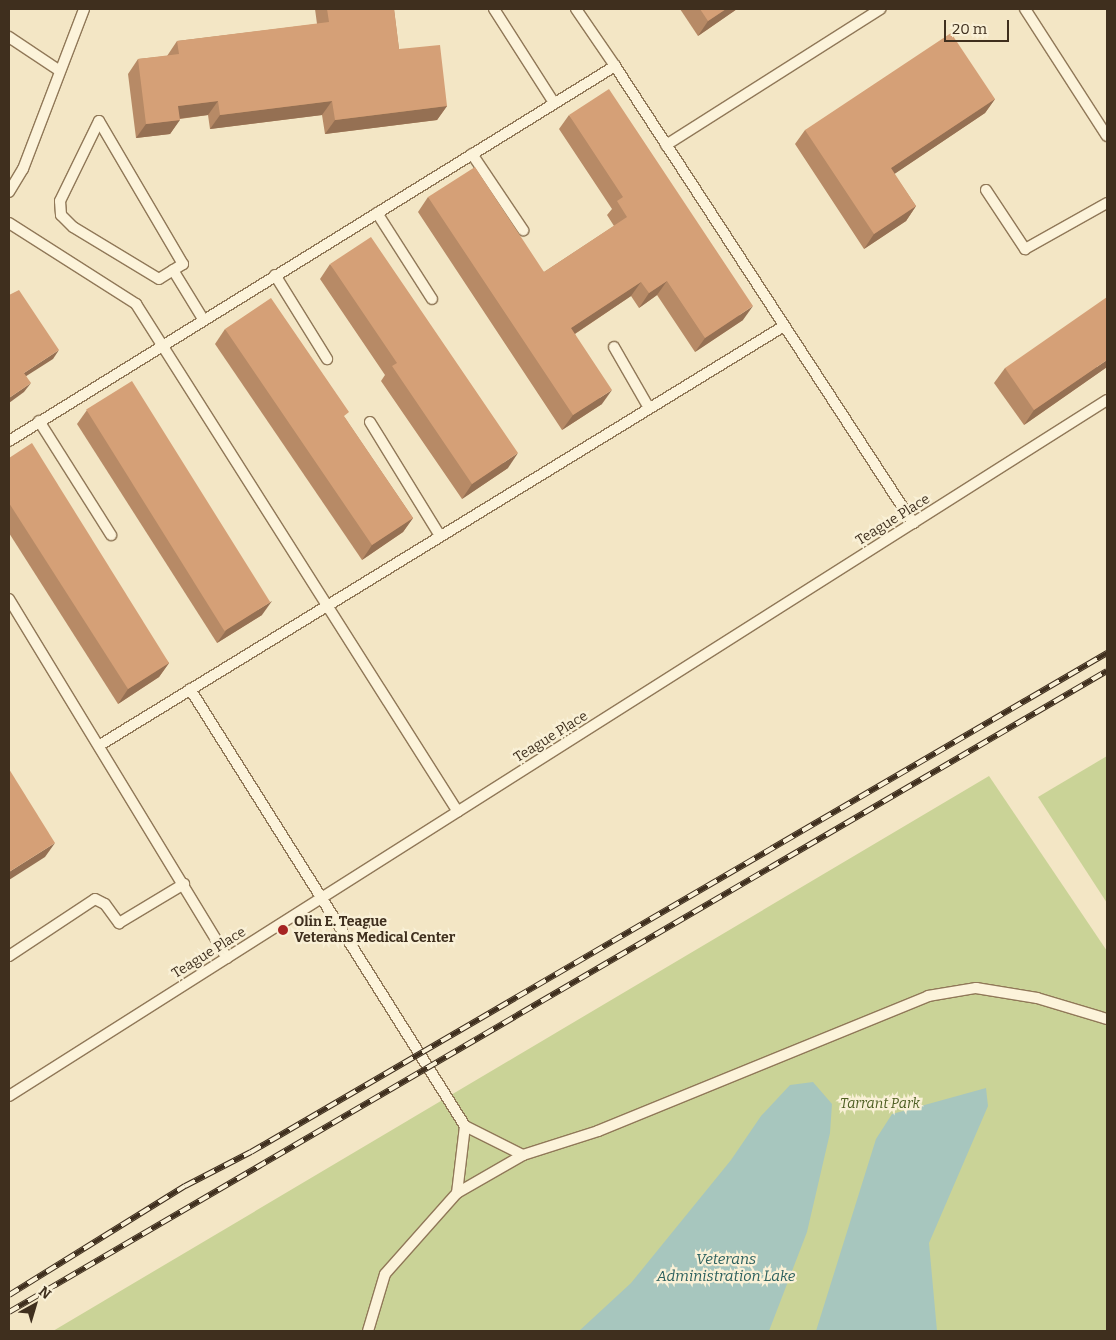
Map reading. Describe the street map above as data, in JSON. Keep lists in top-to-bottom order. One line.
{"streets":{"lane":["Teague Place"]},"water":["Veterans Administration Lake"],"parks":["Tarrant Park"],"places":["Olin E. Teague Veterans Medical Center"],"scale_bar":"20 m","north":"top right"}
